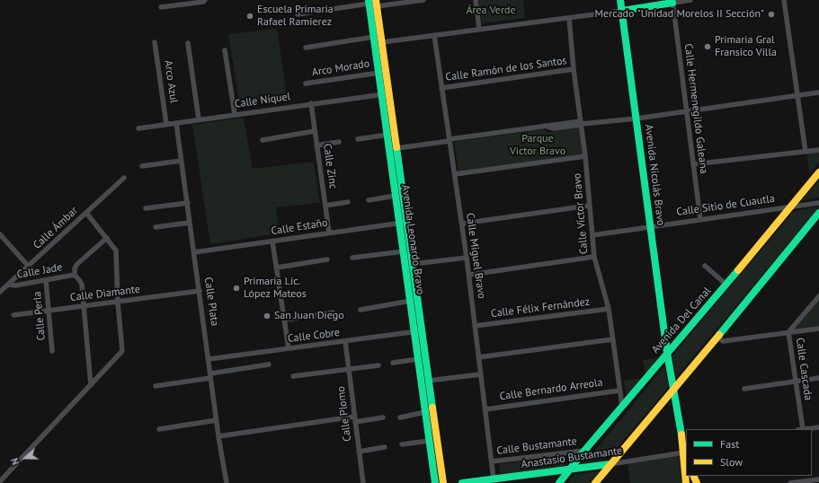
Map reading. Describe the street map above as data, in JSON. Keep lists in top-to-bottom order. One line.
{"streets":{"street":["Arco Morado","Calle Ramón de los Santos","Arco Azul","Calle Níquel","Calle Hermenegildo Galeana","Calle Zinc","Avenida Nicolás Bravo","Calle Sitio de Cuautla","Calle Víctor Bravo","Calle Estaño","Calle Ámbar","Avenida Leonardo Bravo","Calle Miguel Bravo","Calle Jade","Calle Diamante","Calle Plata","Calle Félix Fernández","Calle Perla","Avenida Del Canal","Calle Cobre","Calle Cascada","Calle Bernardo Arreola","Calle Plomo","Calle Bustamante","Anastasio Bustamante"]},"crossings":[["Arco Morado","Avenida Leonardo Bravo"],["Calle Ramón de los Santos","Calle Víctor Bravo"],["Calle Ramón de los Santos","Calle Miguel Bravo"],["Arco Azul","Calle Níquel"],["Calle Níquel","Calle Zinc"],["Calle Níquel","Avenida Leonardo Bravo"],["Calle Níquel","Calle Plata"],["Calle Hermenegildo Galeana","Calle Sitio de Cuautla"],["Calle Zinc","Calle Estaño"],["Avenida Nicolás Bravo","Calle Sitio de Cuautla"],["Avenida Nicolás Bravo","Avenida Del Canal"],["Avenida Nicolás Bravo","Anastasio Bustamante"],["Calle Sitio de Cuautla","Calle Víctor Bravo"],["Calle Sitio de Cuautla","Avenida Del Canal"],["Calle Víctor Bravo","Calle Félix Fernández"],["Calle Víctor Bravo","Avenida Del Canal"],["Calle Víctor Bravo","Calle Bernardo Arreola"],["Calle Estaño","Avenida Leonardo Bravo"],["Calle Estaño","Calle Plata"],["Calle Ámbar","Calle Jade"],["Avenida Leonardo Bravo","Calle Cobre"],["Calle Miguel Bravo","Calle Félix Fernández"],["Calle Miguel Bravo","Calle Bernardo Arreola"],["Calle Miguel Bravo","Calle Bustamante"],["Calle Miguel Bravo","Anastasio Bustamante"],["Calle Jade","Calle Perla"],["Calle Diamante","Calle Plata"],["Calle Diamante","Calle Perla"],["Calle Plata","Calle Cobre"],["Avenida Del Canal","Calle Bustamante"],["Avenida Del Canal","Anastasio Bustamante"],["Calle Cobre","Calle Plomo"]],"parks":["Área Verde","Parque Victor Bravo"],"places":["Mercado \"Unidad Morelos II Sección\"","Escuela Primaria Rafael Ramierez","Primaria Gral Fransico Villa","Primaria Lic. López Mateos","San Juan Diego"],"legend":["Fast","Slow"],"north":"left"}
